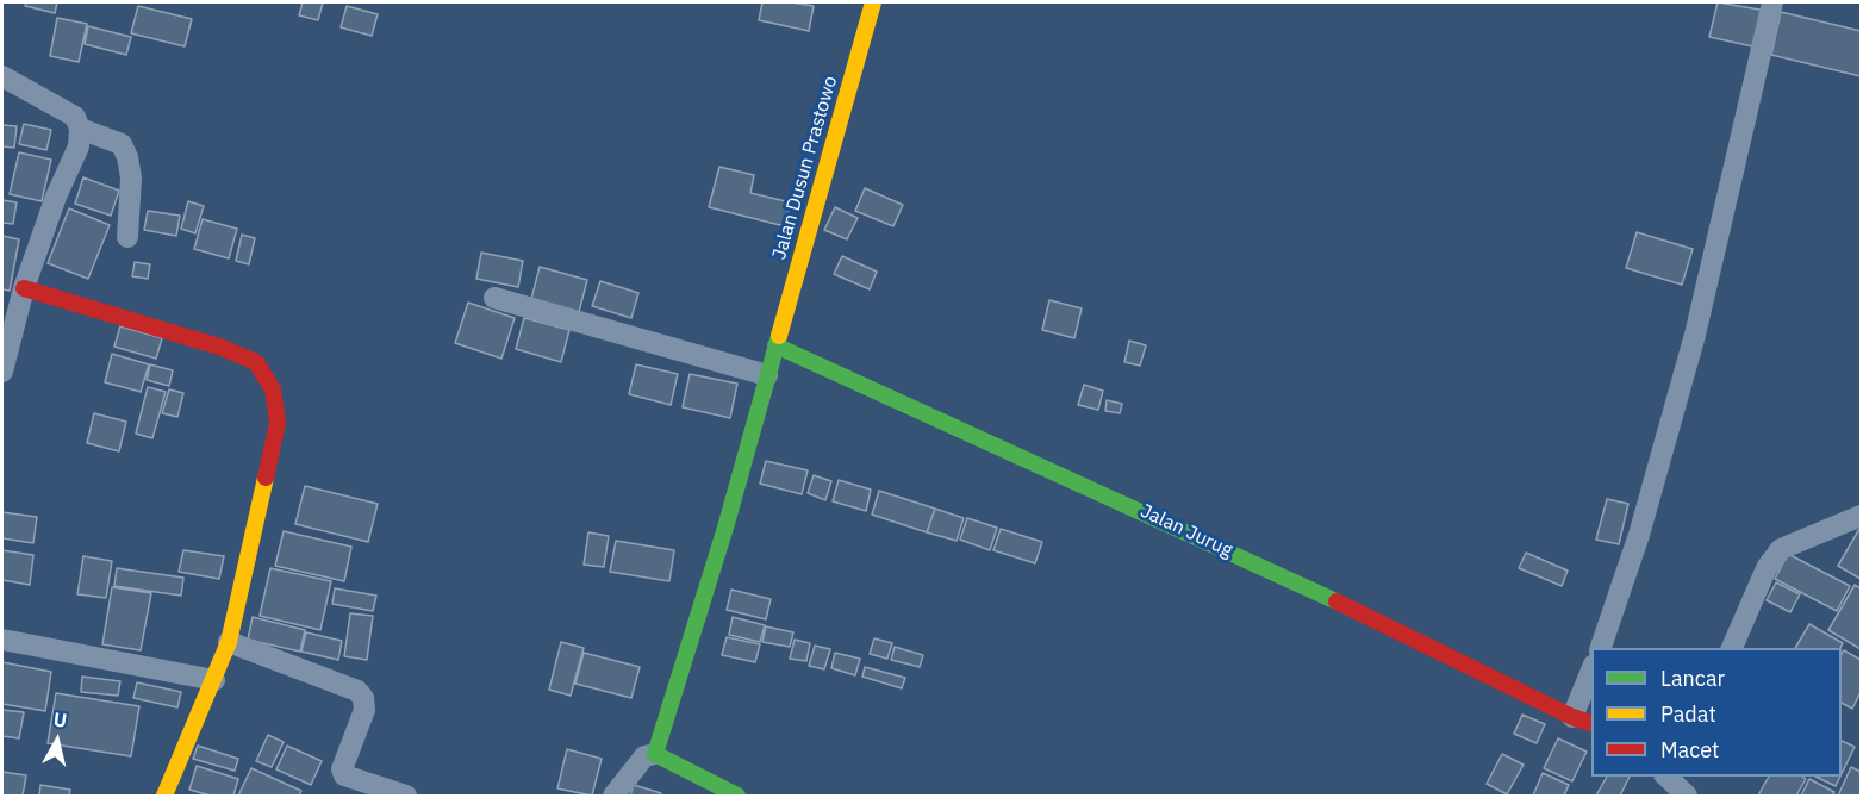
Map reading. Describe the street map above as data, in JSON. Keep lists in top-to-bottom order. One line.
{"streets":{"street":["Jalan Dusun Prastowo","Jalan Jurug"]},"crossings":[["Jalan Dusun Prastowo","Jalan Jurug"]],"legend":["Lancar","Padat","Macet"],"north":"top"}
